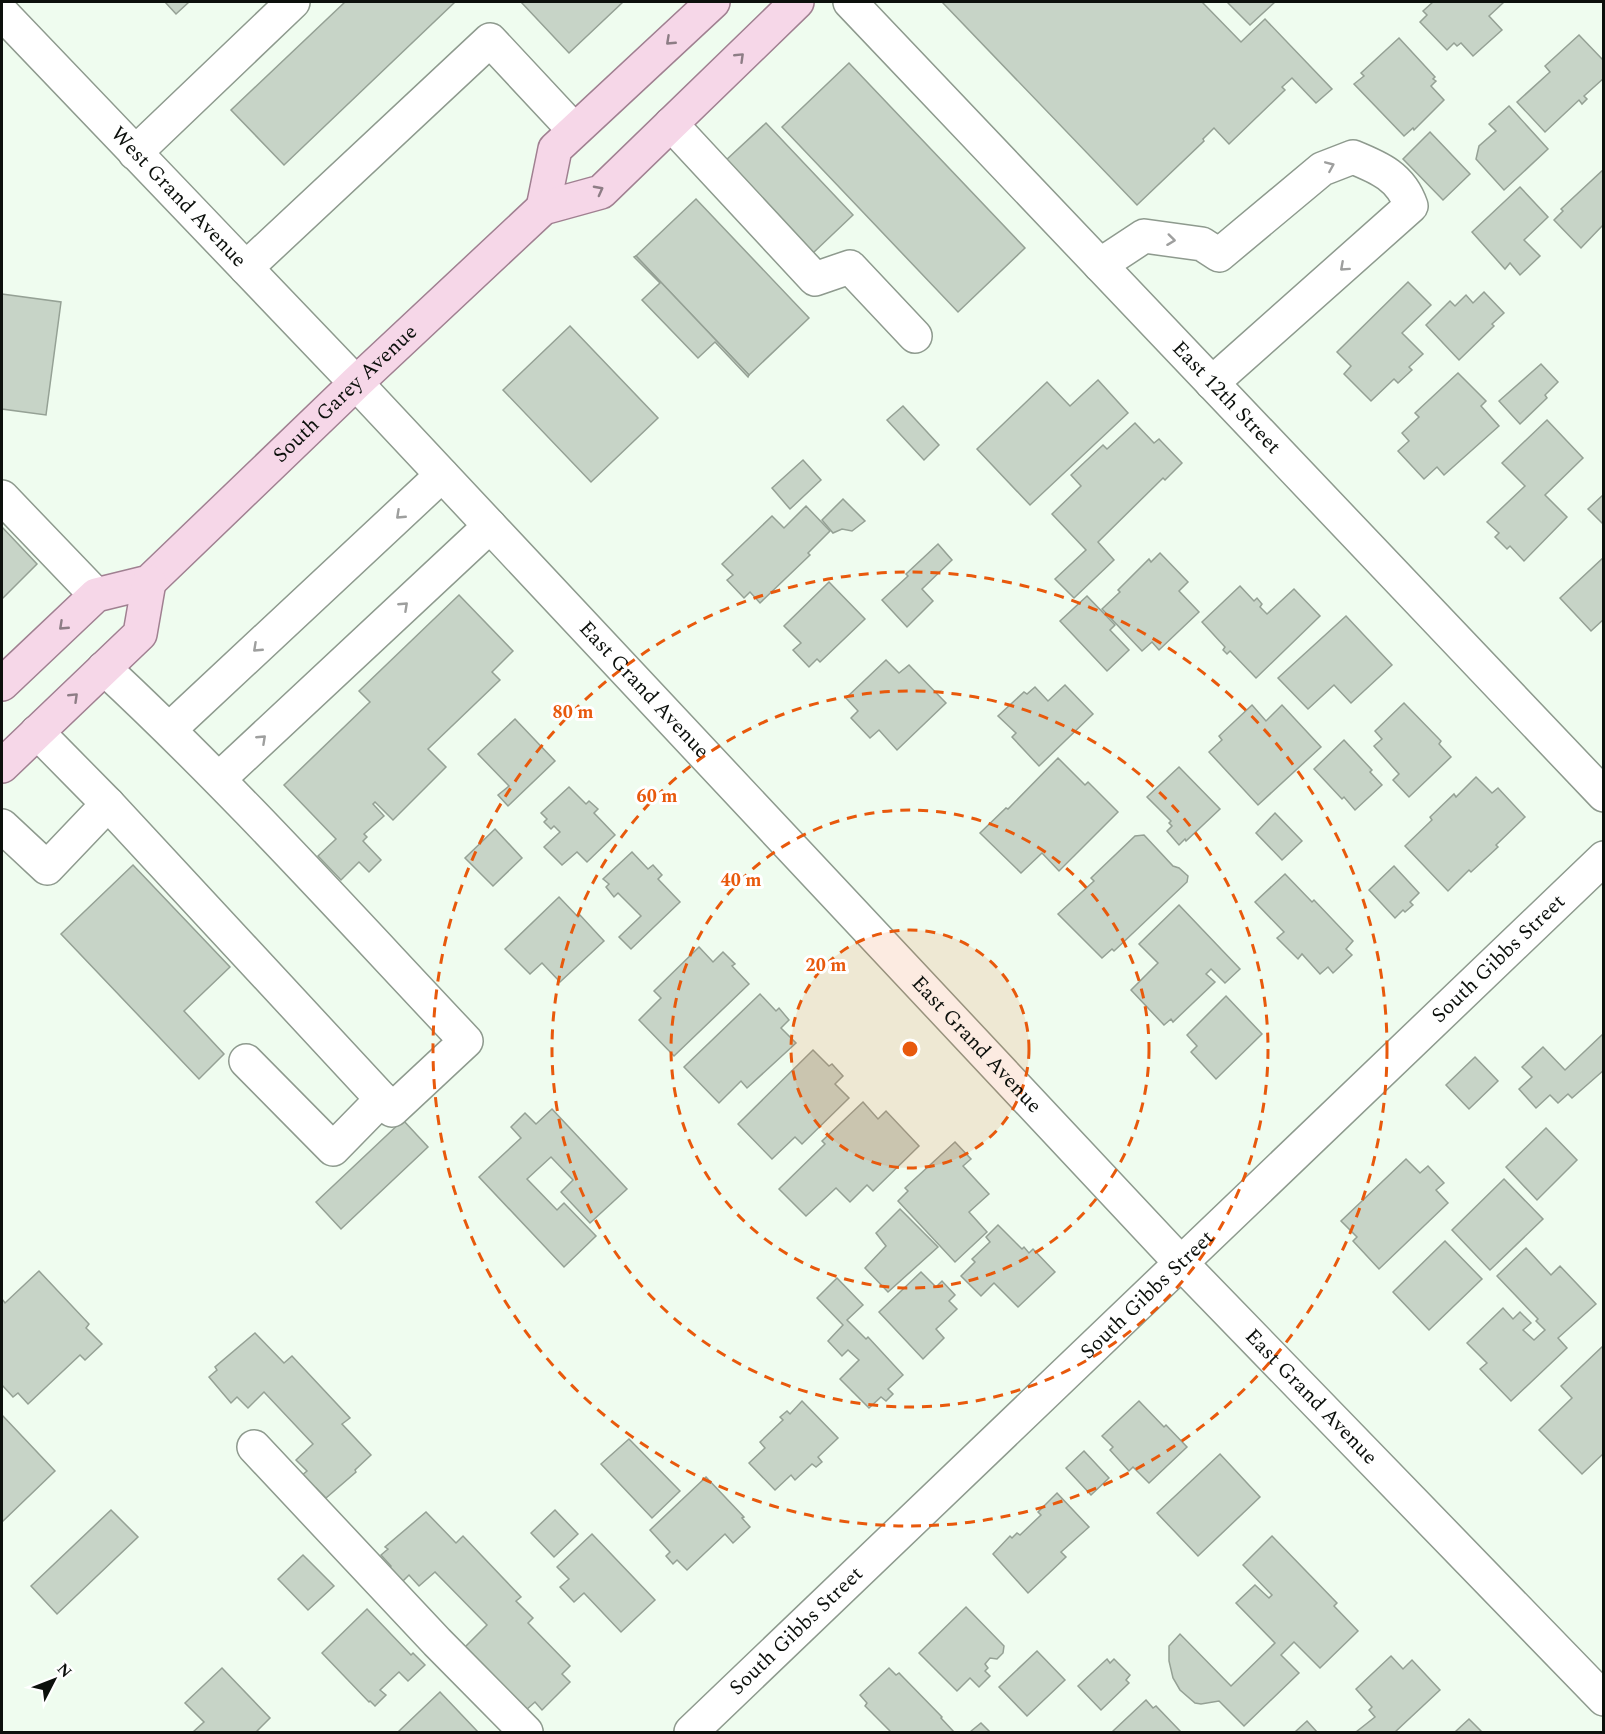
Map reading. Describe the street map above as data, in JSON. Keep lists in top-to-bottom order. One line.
{"streets":{"main road":["South Garey Avenue"],"street":["West Grand Avenue","East 12th Street","East Grand Avenue","South Gibbs Street"]},"crossings":[["West Grand Avenue","South Garey Avenue"],["West Grand Avenue","East Grand Avenue"],["South Garey Avenue","East Grand Avenue"],["East Grand Avenue","South Gibbs Street"]],"north":"top right","rings":["80 m","60 m","40 m","20 m"]}
